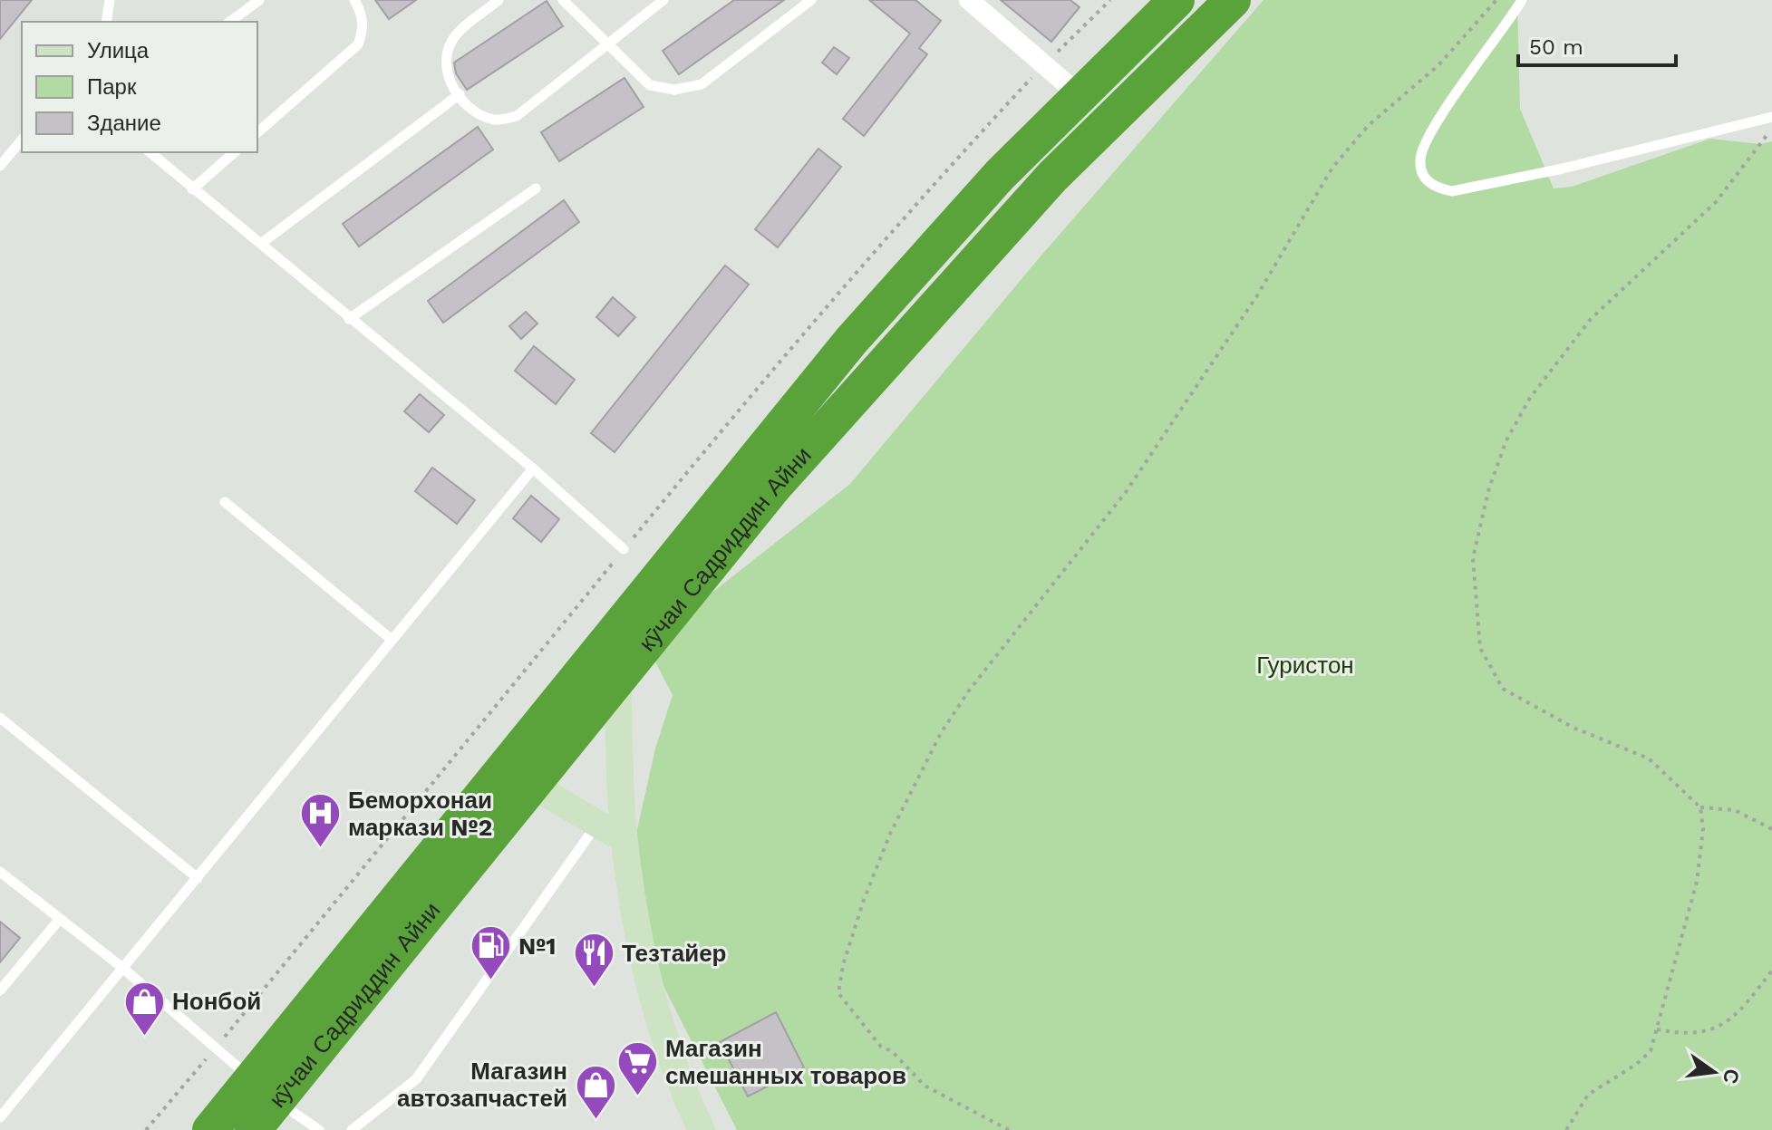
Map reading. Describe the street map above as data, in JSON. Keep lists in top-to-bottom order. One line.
{"streets":{"highway":["кӯчаи Садриддин Айни"]},"parks":["Гуристон"],"places":{"hospital":["Беморхонаи маркази №2"],"fuel station":["№1"],"restaurant":["Тезтайер"],"shop":["Нонбой","Магазин автозапчастей"],"supermarket":["Магазин смешанных товаров"]},"legend":["Улица","Парк","Здание"],"scale_bar":"50 m","north":"right"}
